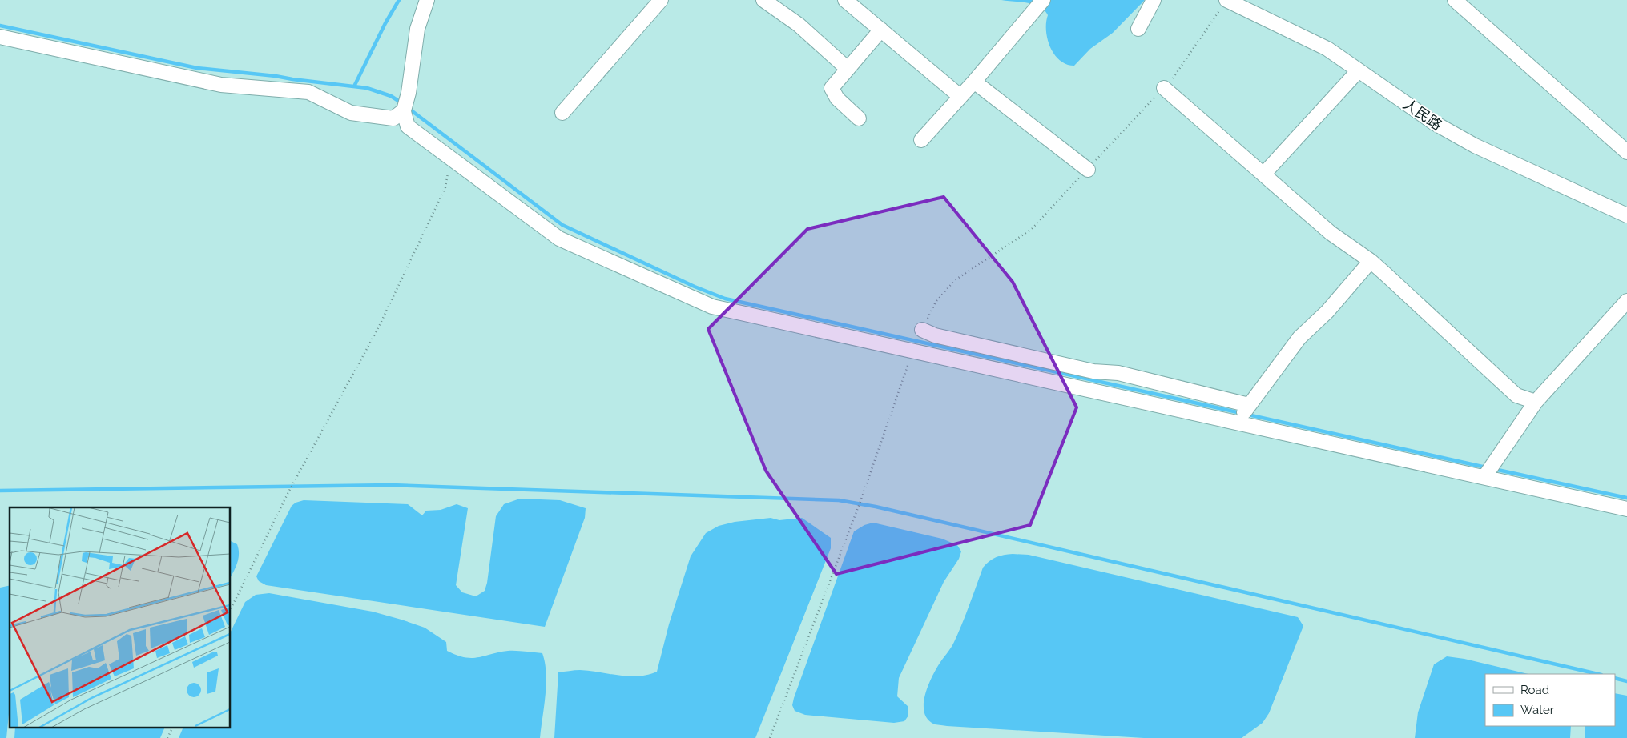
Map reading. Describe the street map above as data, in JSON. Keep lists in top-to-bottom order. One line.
{"streets":{"street":["人民路"]},"legend":["Road","Water"]}
